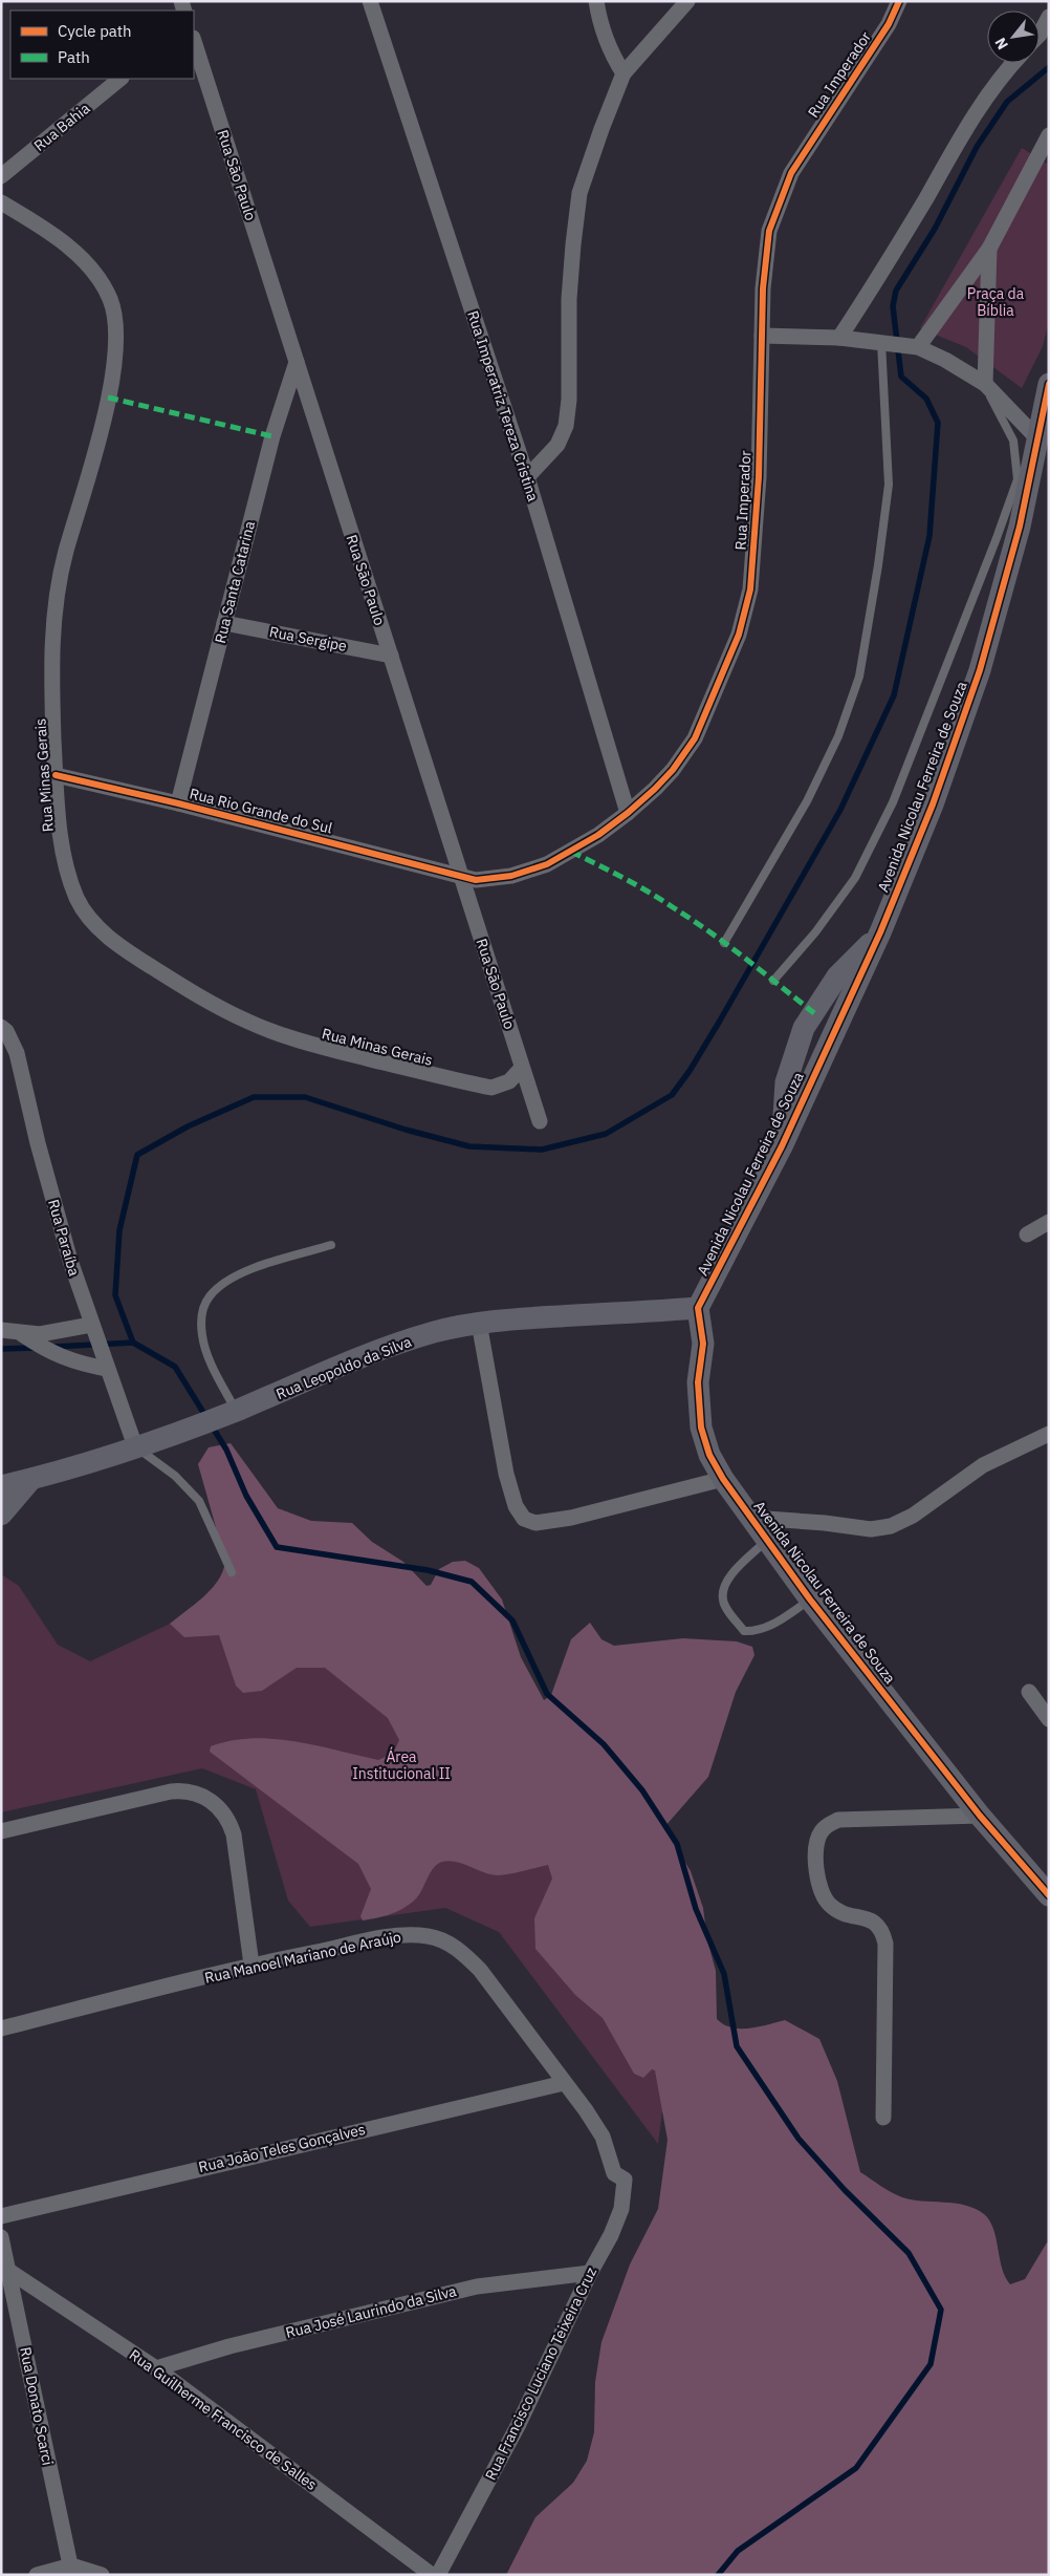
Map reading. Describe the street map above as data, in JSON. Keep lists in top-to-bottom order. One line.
{"streets":{"street":["Rua Imperador","Rua Bahia","Rua São Paulo","Rua Imperatriz Tereza Cristina","Rua Santa Catarina","Rua Sergipe","Rua Minas Gerais","Avenida Nicolau Ferreira de Souza","Rua Rio Grande do Sul","Rua Paraíba","Rua Leopoldo da Silva","Rua Manoel Mariano de Araújo","Rua João Teles Gonçalves","Rua José Laurindo da Silva","Rua Francisco Luciano Teixeira Cruz","Rua Donato Scarci","Rua Guilherme Francisco de Salles"]},"crossings":[["Rua Imperador","Rua São Paulo"],["Rua Imperador","Rua Imperatriz Tereza Cristina"],["Rua Imperador","Rua Rio Grande do Sul"],["Rua São Paulo","Rua Santa Catarina"],["Rua São Paulo","Rua Sergipe"],["Rua São Paulo","Rua Minas Gerais"],["Rua São Paulo","Rua Rio Grande do Sul"],["Rua Santa Catarina","Rua Sergipe"],["Rua Santa Catarina","Rua Rio Grande do Sul"],["Rua Minas Gerais","Rua Rio Grande do Sul"],["Avenida Nicolau Ferreira de Souza","Rua Leopoldo da Silva"],["Rua Paraíba","Rua Leopoldo da Silva"],["Rua Manoel Mariano de Araújo","Rua João Teles Gonçalves"],["Rua Manoel Mariano de Araújo","Rua Francisco Luciano Teixeira Cruz"],["Rua José Laurindo da Silva","Rua Francisco Luciano Teixeira Cruz"],["Rua José Laurindo da Silva","Rua Guilherme Francisco de Salles"],["Rua Donato Scarci","Rua Guilherme Francisco de Salles"]],"parks":["Praça da Bíblia","Área Institucional II"],"legend":["Cycle path","Path"],"north":"bottom left"}
